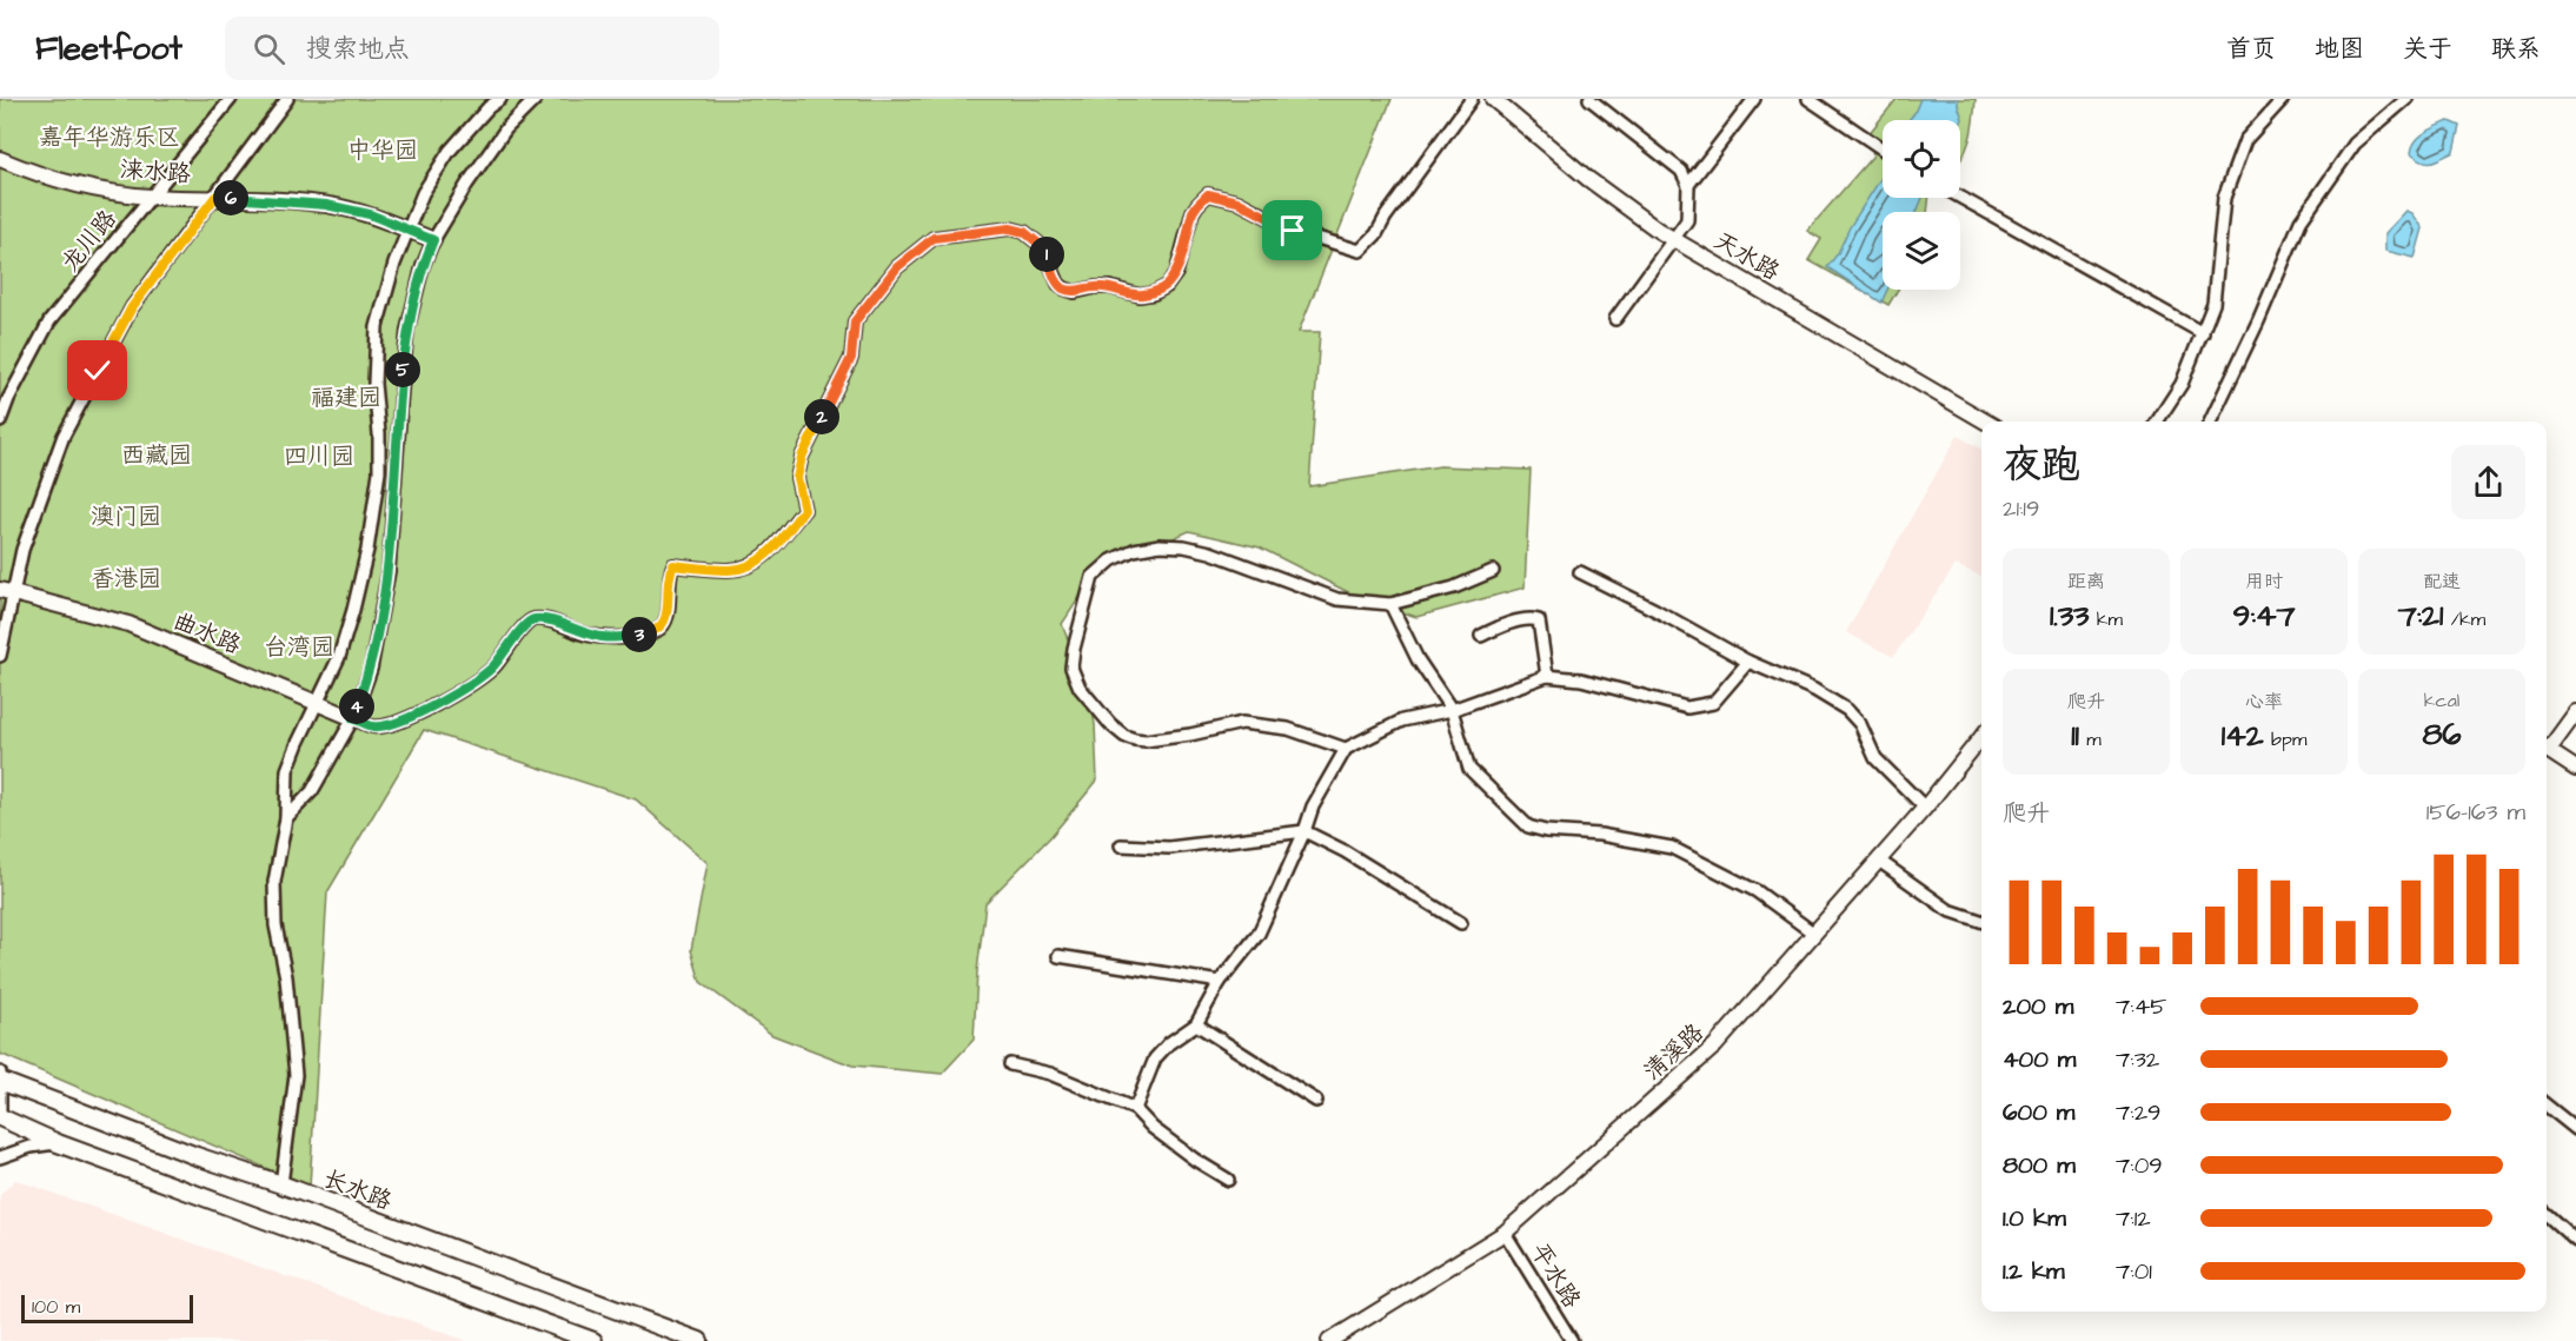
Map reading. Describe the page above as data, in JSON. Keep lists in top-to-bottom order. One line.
{"streets":{"main road":["长水路"],"street":["涞水路","龙川路","天水路","曲水路","清溪路","平水路"]},"crossings":[["涞水路","龙川路"],["清溪路","平水路"]],"parks":["嘉年华游乐区","中华园","福建园","西藏园","四川园","澳门园","香港园","台湾园"],"scale_bar":"100 m","page":{"header":"Fleetfoot","search":"搜索地点","nav":["首页","地图","关于","联系"],"pins":["6","1","5","2","3","4"],"heading":["夜跑","21:19"],"stats":[["距离","1.33 km"],["用时","9:47"],["配速","7:21 /km"],["爬升","11 m"],["心率","142 bpm"],["kcal","86"]],"chart":["爬升","156–163 m"],"list":[{"name":"200 m","note":"7:45"},{"name":"400 m","note":"7:32"},{"name":"600 m","note":"7:29"},{"name":"800 m","note":"7:09"},{"name":"1.0 km","note":"7:12"},{"name":"1.2 km","note":"7:01"}],"scale":"100 m"}}
